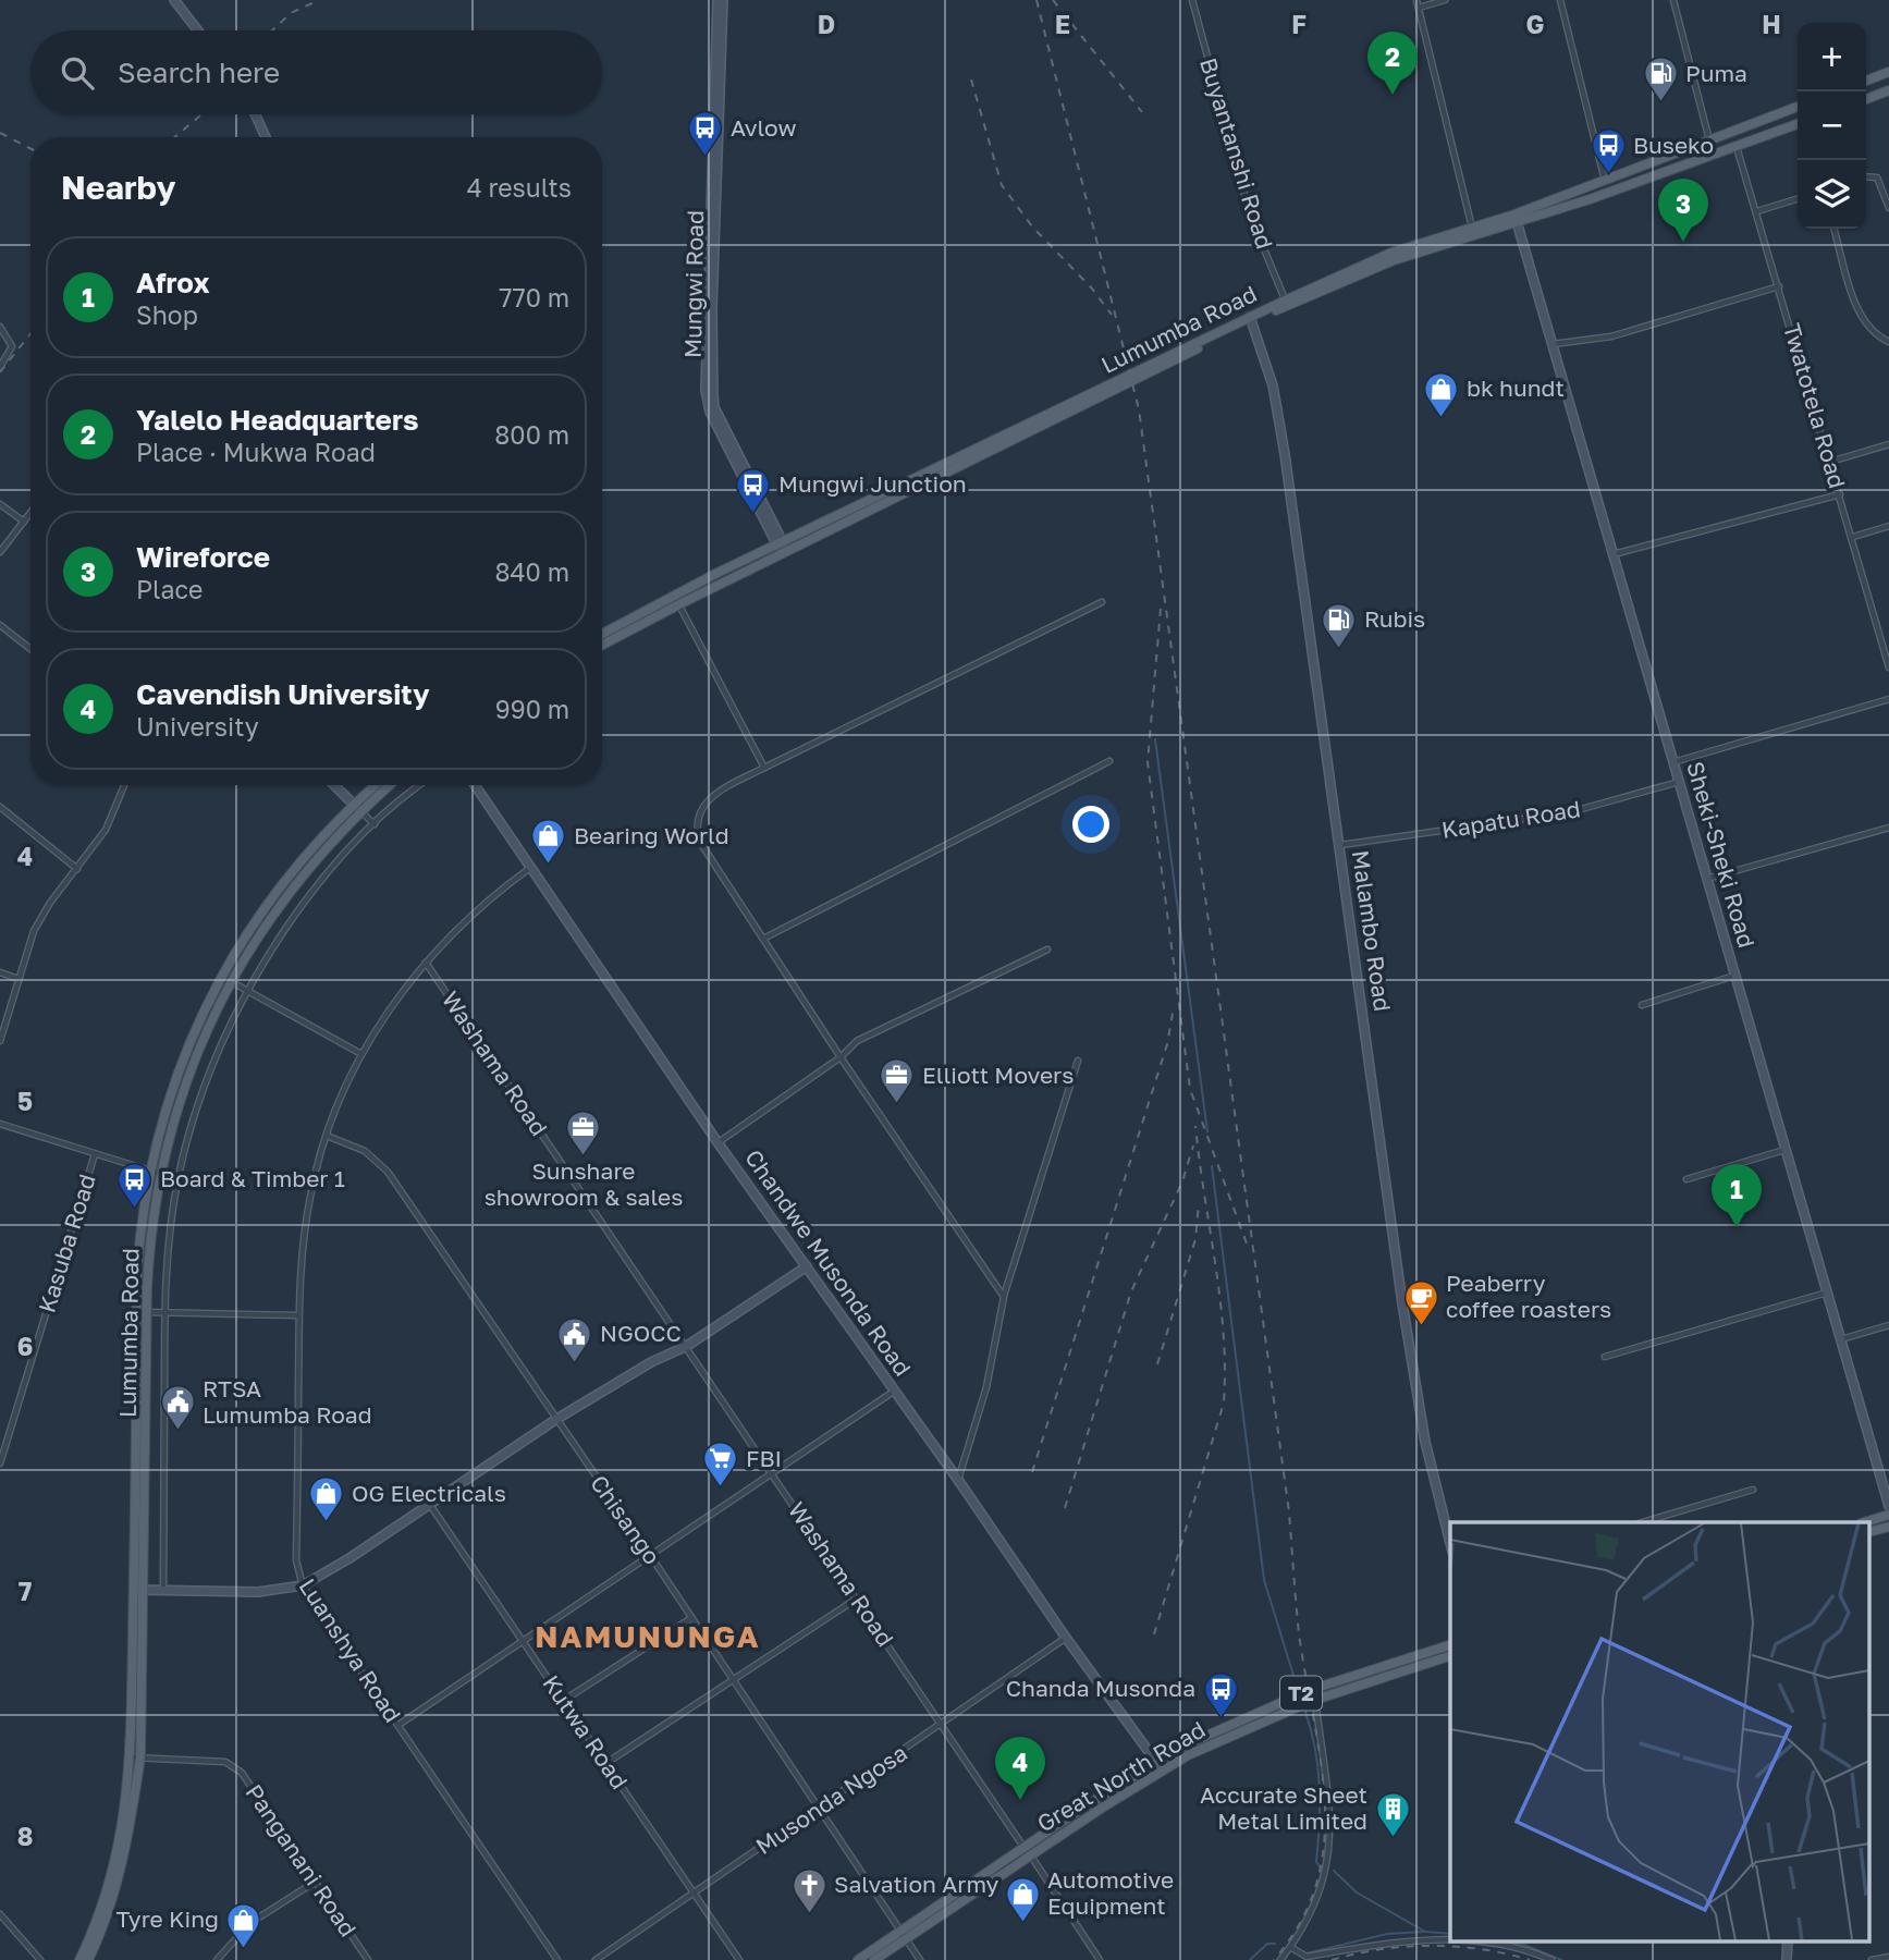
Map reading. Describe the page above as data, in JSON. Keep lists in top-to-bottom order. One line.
{"streets":{"main road":["Lumumba Road","T2","Great North Road"],"street":["Buyantanshi Road","Mungwi Road","Twatotela Road","Kapatu Road","Sheki-Sheki Road","Malambo Road","Washama Road","Kasuba Road","Chandwe Musonda Road","Chisango","Luanshya Road","Kutwa Road","Musonda Ngosa","Panganani Road"]},"crossings":[["Buyantanshi Road","Lumumba Road"],["Mungwi Road","Lumumba Road"],["Lumumba Road","Twatotela Road"],["Lumumba Road","Sheki-Sheki Road"],["Lumumba Road","Malambo Road"],["Lumumba Road","Panganani Road"],["Kapatu Road","Sheki-Sheki Road"],["Kapatu Road","Malambo Road"],["Washama Road","Luanshya Road"],["Washama Road","Great North Road"],["Washama Road","Musonda Ngosa"],["Chandwe Musonda Road","Luanshya Road"],["Chandwe Musonda Road","Great North Road"],["Chandwe Musonda Road","Musonda Ngosa"],["Chisango","Luanshya Road"],["Chisango","Great North Road"],["Chisango","Musonda Ngosa"],["Kutwa Road","Musonda Ngosa"]],"districts":["NAMUNUNGA"],"places":{"fuel station":["Puma","Rubis"],"bus stop":["Avlow","Buseko","Mungwi Junction","Board & Timber 1","Chanda Musonda"],"shop":["bk hundt","Bearing World","OG Electricals","Automotive Equipment","Tyre King"],"office":["Elliott Movers","Sunshare showroom & sales"],"cafe":["Peaberry coffee roasters"],"public building":["NGOCC","RTSA Lumumba Road"],"supermarket":["FBI"],"building":["Accurate Sheet Metal Limited"],"church":["Salvation Army"]},"page":{"map_buttons":["+","−"],"search":"Search here","pins":["2","3","1","4"],"heading":["Nearby","4 results"],"list":[{"mark":"1","name":"Afrox","note":"Shop","value":"770 m"},{"mark":"2","name":"Yalelo Headquarters","note":"Place · Mukwa Road","value":"800 m"},{"mark":"3","name":"Wireforce","note":"Place","value":"840 m"},{"mark":"4","name":"Cavendish University","note":"University","value":"990 m"}]},"grid":{"columns":["D","E","F","G","H"],"rows":["4","5","6","7","8"]}}
